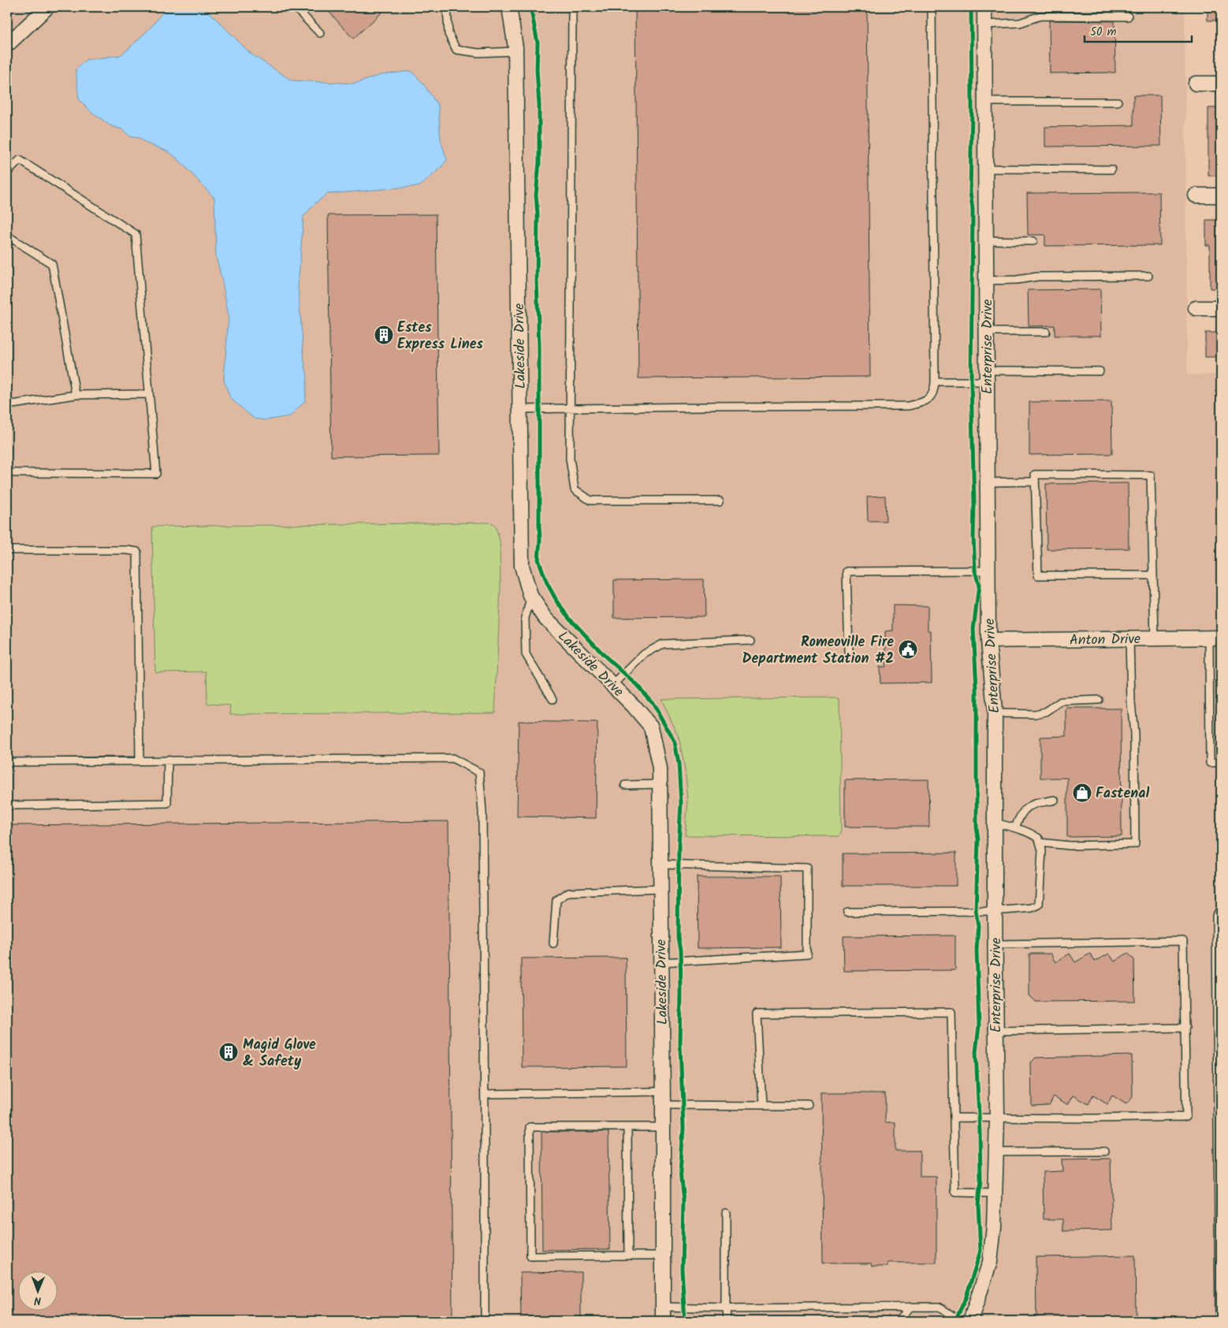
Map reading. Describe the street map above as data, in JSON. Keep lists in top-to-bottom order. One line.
{"streets":{"street":["Lakeside Drive","Enterprise Drive","Anton Drive"]},"crossings":[["Enterprise Drive","Anton Drive"]],"places":{"building":["Estes Express Lines","Magid Glove & Safety"],"public building":["Romeoville Fire Department Station #2"],"shop":["Fastenal"]},"scale_bar":"50 m","north":"bottom"}
